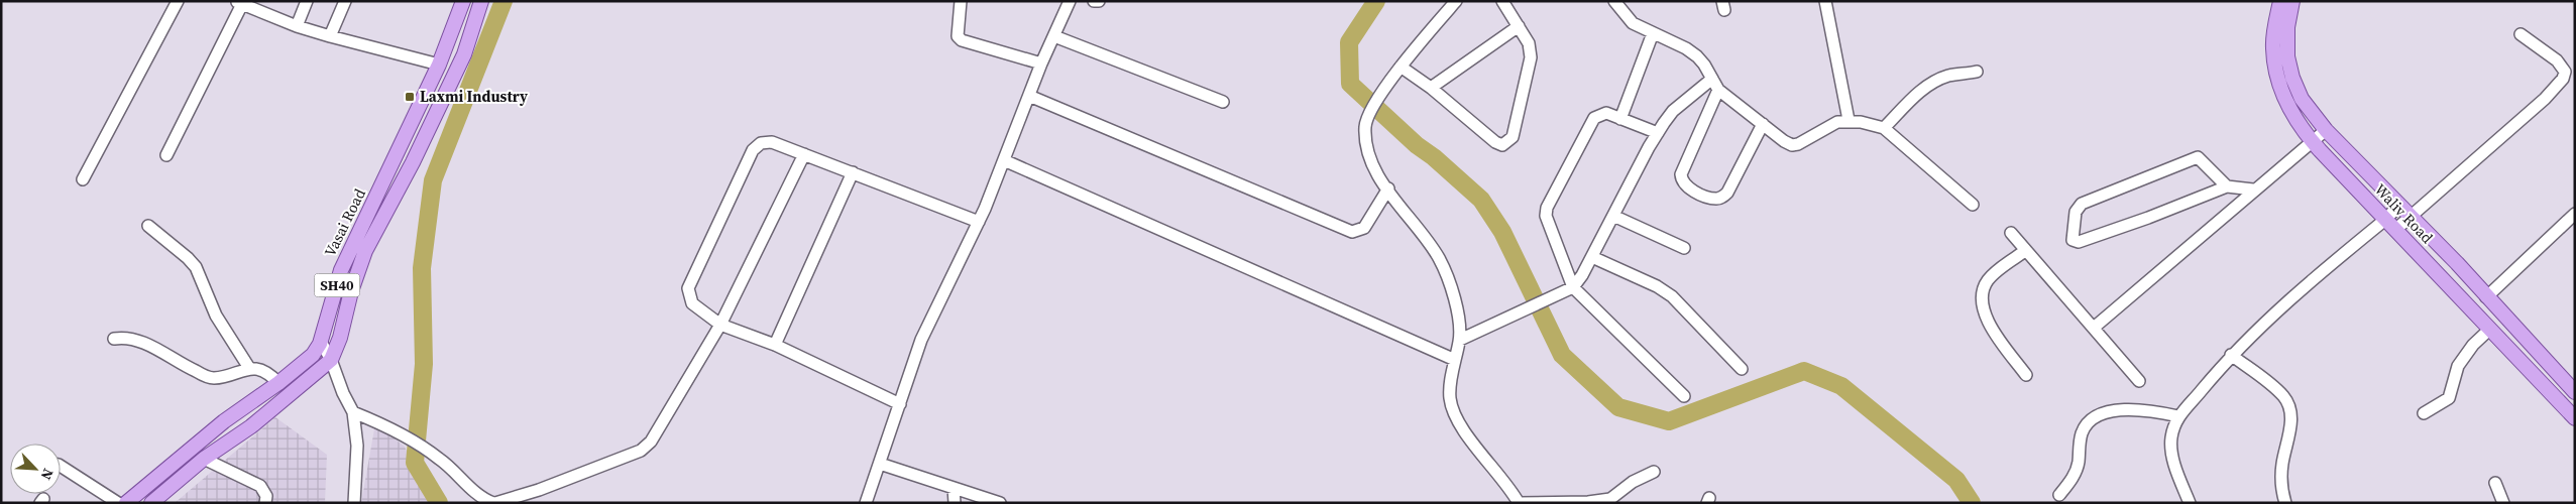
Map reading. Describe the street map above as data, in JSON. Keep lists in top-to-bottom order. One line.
{"streets":{"main road":["Waliv Road","Vasai Road","SH40"]},"places":{"transit":["Laxmi Industry"]},"north":"bottom right"}
